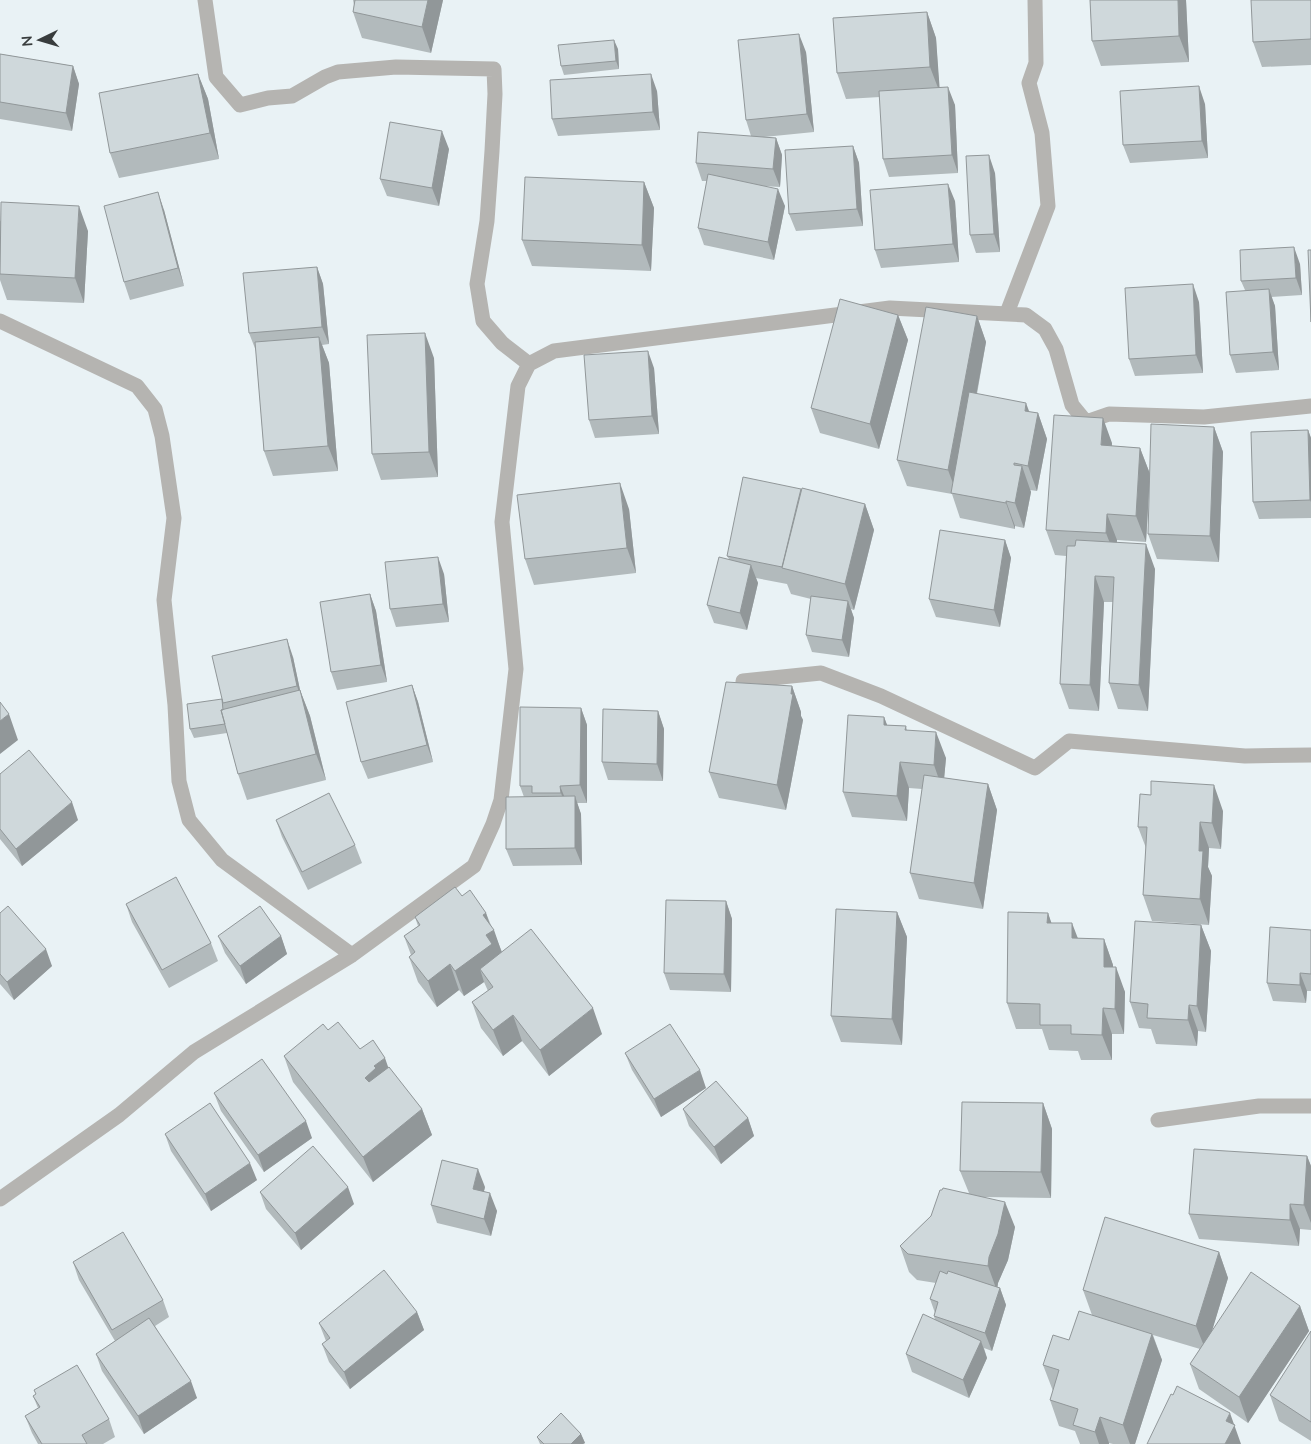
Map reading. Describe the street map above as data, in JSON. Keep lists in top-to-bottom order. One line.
{"north":"left"}
